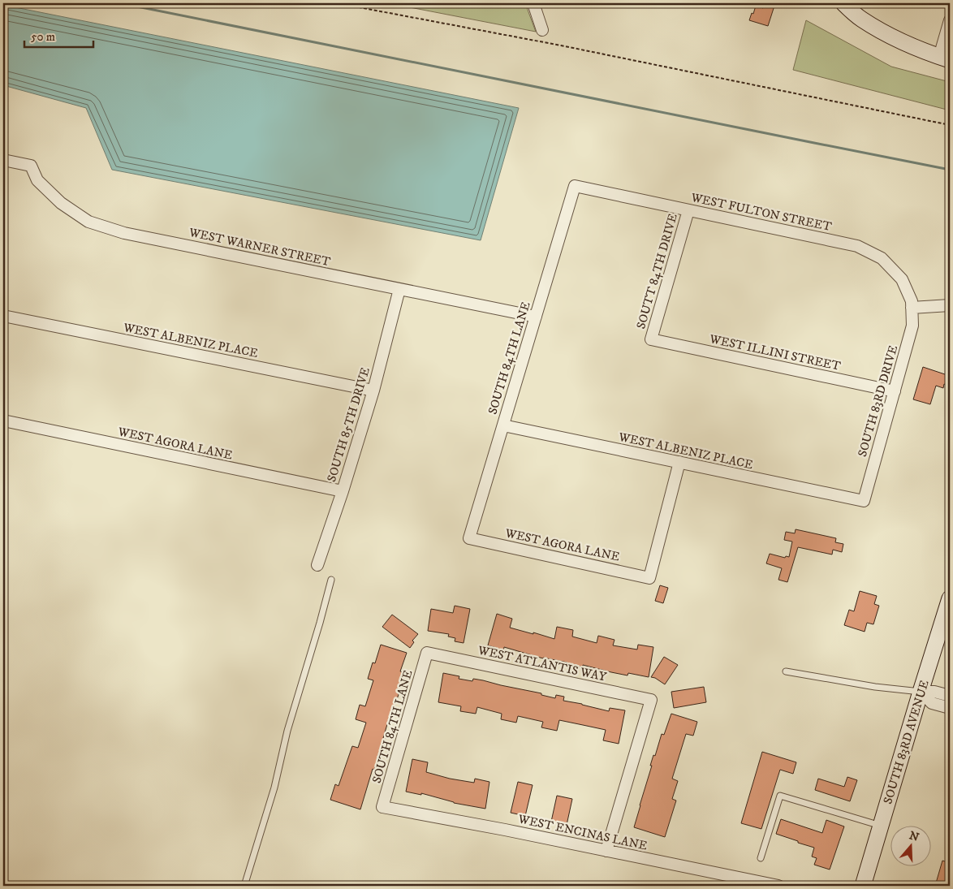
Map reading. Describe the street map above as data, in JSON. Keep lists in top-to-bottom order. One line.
{"streets":{"main road":["SOUTH 83RD AVENUE"],"street":["WEST FULTON STREET","WEST WARNER STREET","SOUTT 84TH DRIVE","WEST ALBENIZ PLACE","WEST ILLINI STREET","SOUTH 84TH LANE","SOUTH 83RD DRIVE","SOUTH 85TH DRIVE","WEST AGORA LANE","WEST ATLANTIS WAY","WEST ENCINAS LANE"]},"crossings":[["WEST FULTON STREET","SOUTT 84TH DRIVE"],["WEST FULTON STREET","SOUTH 84TH LANE"],["WEST FULTON STREET","SOUTH 83RD DRIVE"],["WEST WARNER STREET","SOUTH 84TH LANE"],["WEST WARNER STREET","SOUTH 85TH DRIVE"],["SOUTT 84TH DRIVE","WEST ILLINI STREET"],["WEST ALBENIZ PLACE","SOUTH 84TH LANE"],["WEST ALBENIZ PLACE","SOUTH 83RD DRIVE"],["WEST ALBENIZ PLACE","SOUTH 85TH DRIVE"],["WEST ALBENIZ PLACE","WEST AGORA LANE"],["WEST ILLINI STREET","SOUTH 83RD DRIVE"],["SOUTH 84TH LANE","WEST AGORA LANE"],["SOUTH 84TH LANE","WEST ATLANTIS WAY"],["SOUTH 84TH LANE","WEST ENCINAS LANE"],["SOUTH 85TH DRIVE","WEST AGORA LANE"],["WEST ATLANTIS WAY","WEST ENCINAS LANE"]],"scale_bar":"50 m","north":"top"}
